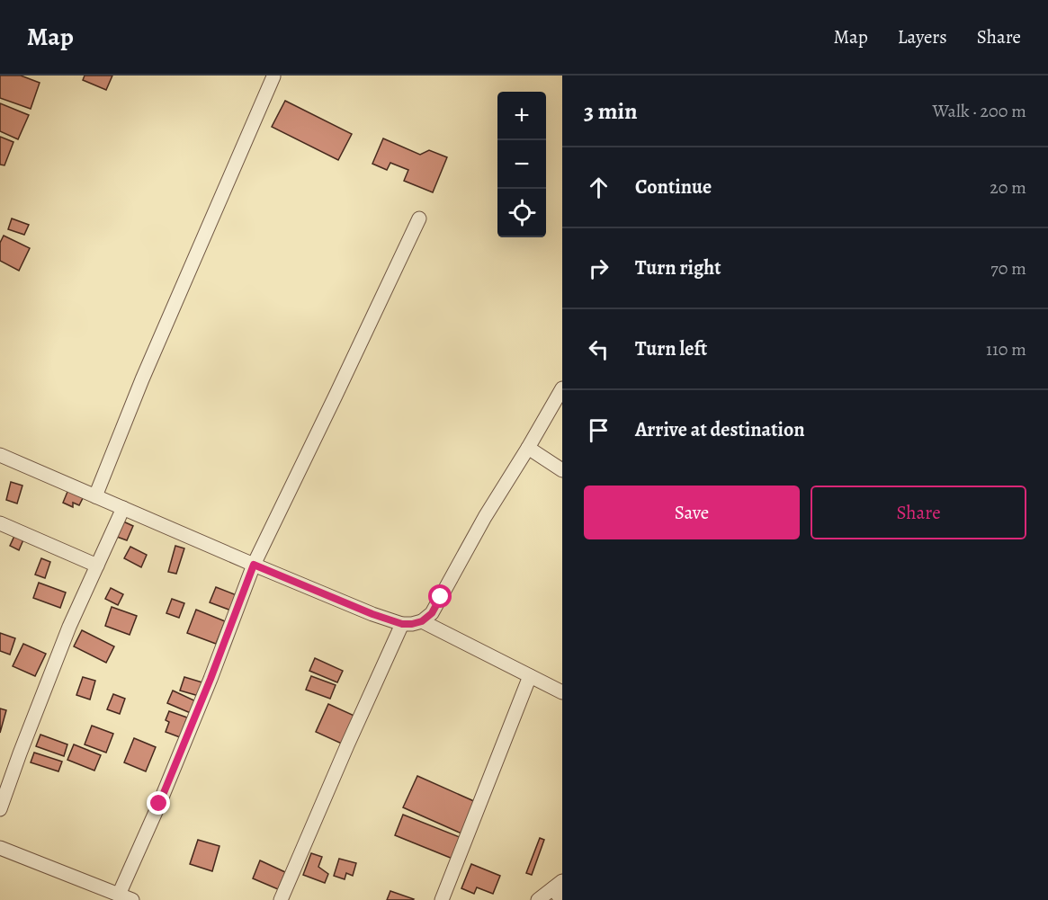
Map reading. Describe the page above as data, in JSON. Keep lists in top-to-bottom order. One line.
{"page":{"header":"Map","nav":["Map","Layers","Share"],"heading":["3 min","Walk · 200 m"],"map_buttons":["+","−"],"list":[["Continue","20 m"],["Turn right","70 m"],["Turn left","110 m"],"Arrive at destination"],"buttons":["Save","Share"]}}
